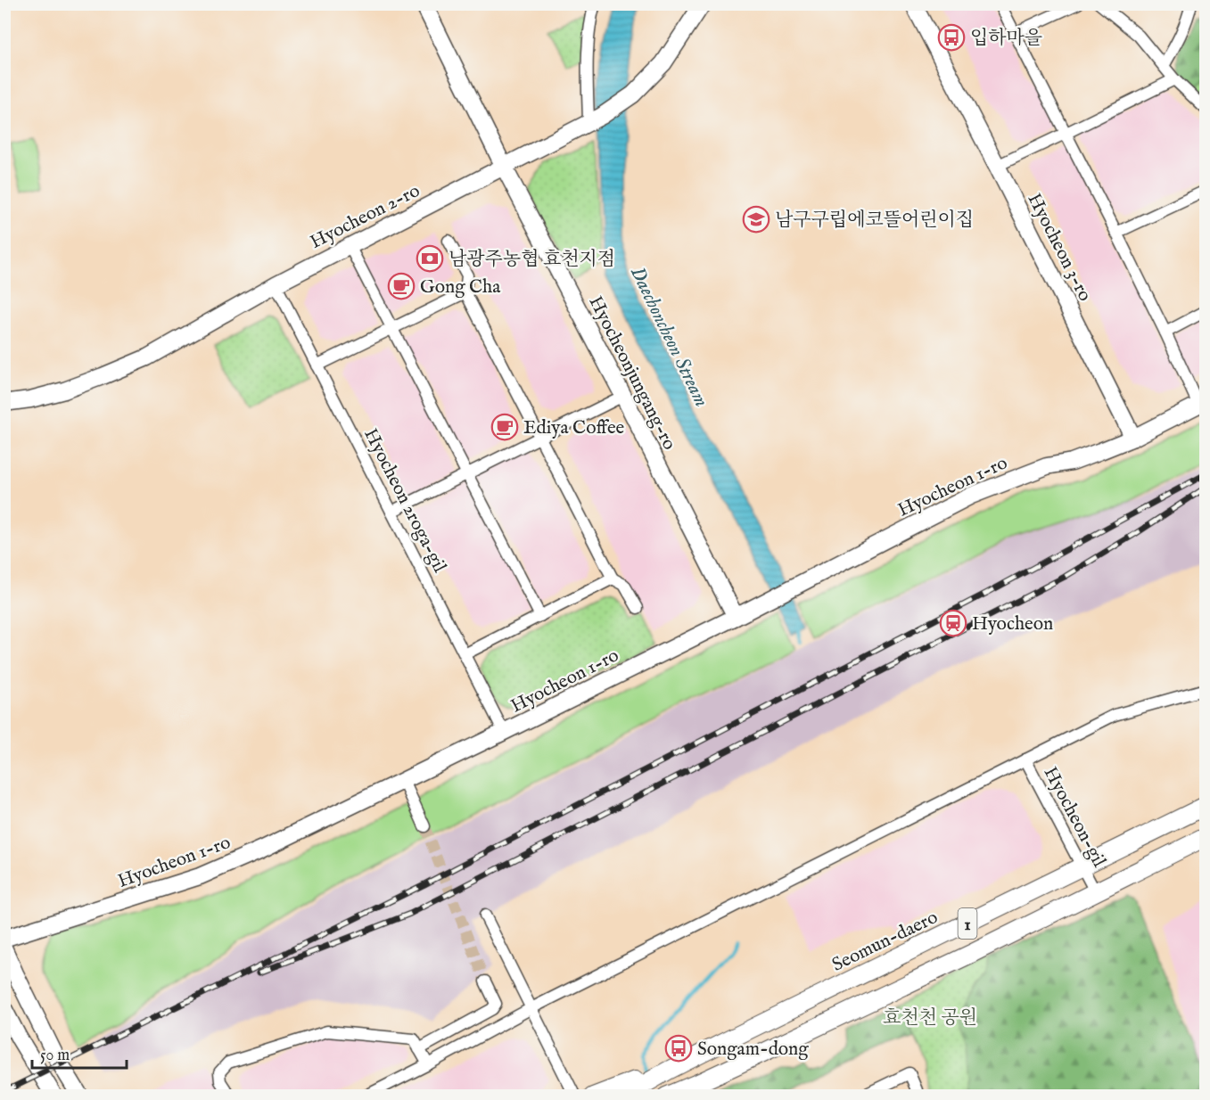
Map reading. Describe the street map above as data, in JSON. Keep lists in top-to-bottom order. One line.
{"streets":{"main road":["1","Seomun-daero"],"street":["Hyocheon 2-ro","Hyocheon 3-ro","Hyocheonjungang-ro","Hyocheon 1-ro","Hyocheon 2roga-gil","Hyocheon-gil"]},"crossings":[["Hyocheon 2-ro","Hyocheonjungang-ro"],["Hyocheon 2-ro","Hyocheon 2roga-gil"],["Hyocheon 3-ro","Hyocheon 1-ro"],["Hyocheonjungang-ro","Hyocheon 1-ro"],["Hyocheon 1-ro","Hyocheon 2roga-gil"],["Hyocheon-gil","1"],["Hyocheon-gil","Seomun-daero"]],"water":["Daechoncheon Stream"],"parks":["효천천 공원"],"places":{"bus stop":["입하마을","Songam-dong"],"school or university":["남구구립에코뜰어린이집"],"bank":["남광주농협 효천지점"],"cafe":["Gong Cha","Ediya Coffee"],"station":["Hyocheon"]},"scale_bar":"50 m"}
